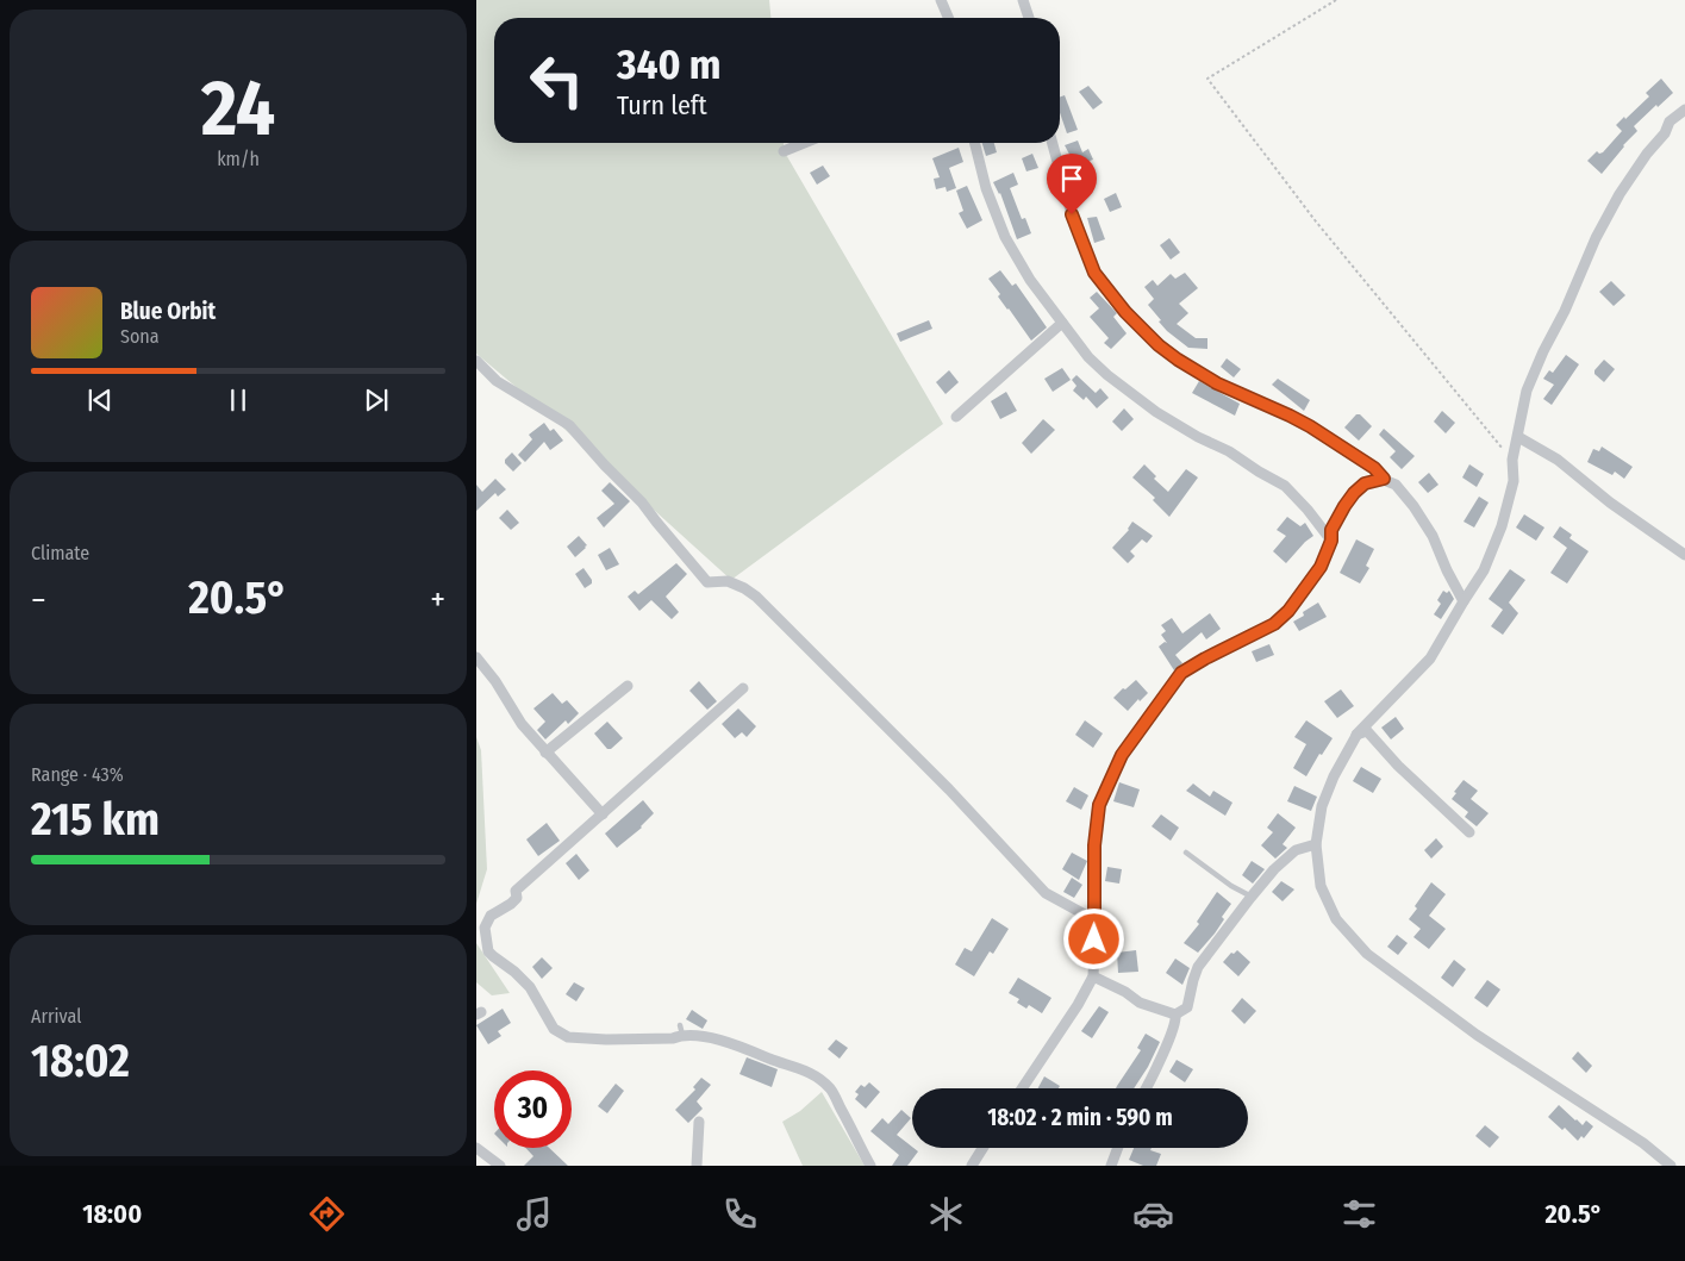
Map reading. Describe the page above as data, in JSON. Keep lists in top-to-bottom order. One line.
{"page":{"tile":[["24","km/h"],"Climate",["Range · 43%","215 km"],["Arrival","18:02"]],"turn":["340 m","Turn left"],"song":["Blue Orbit","Sona"],"heat":["−","20.5°","+"],"limit":"30","trip":"18:02 · 2 min · 590 m","tabs":["18:00","20.5°"]}}
